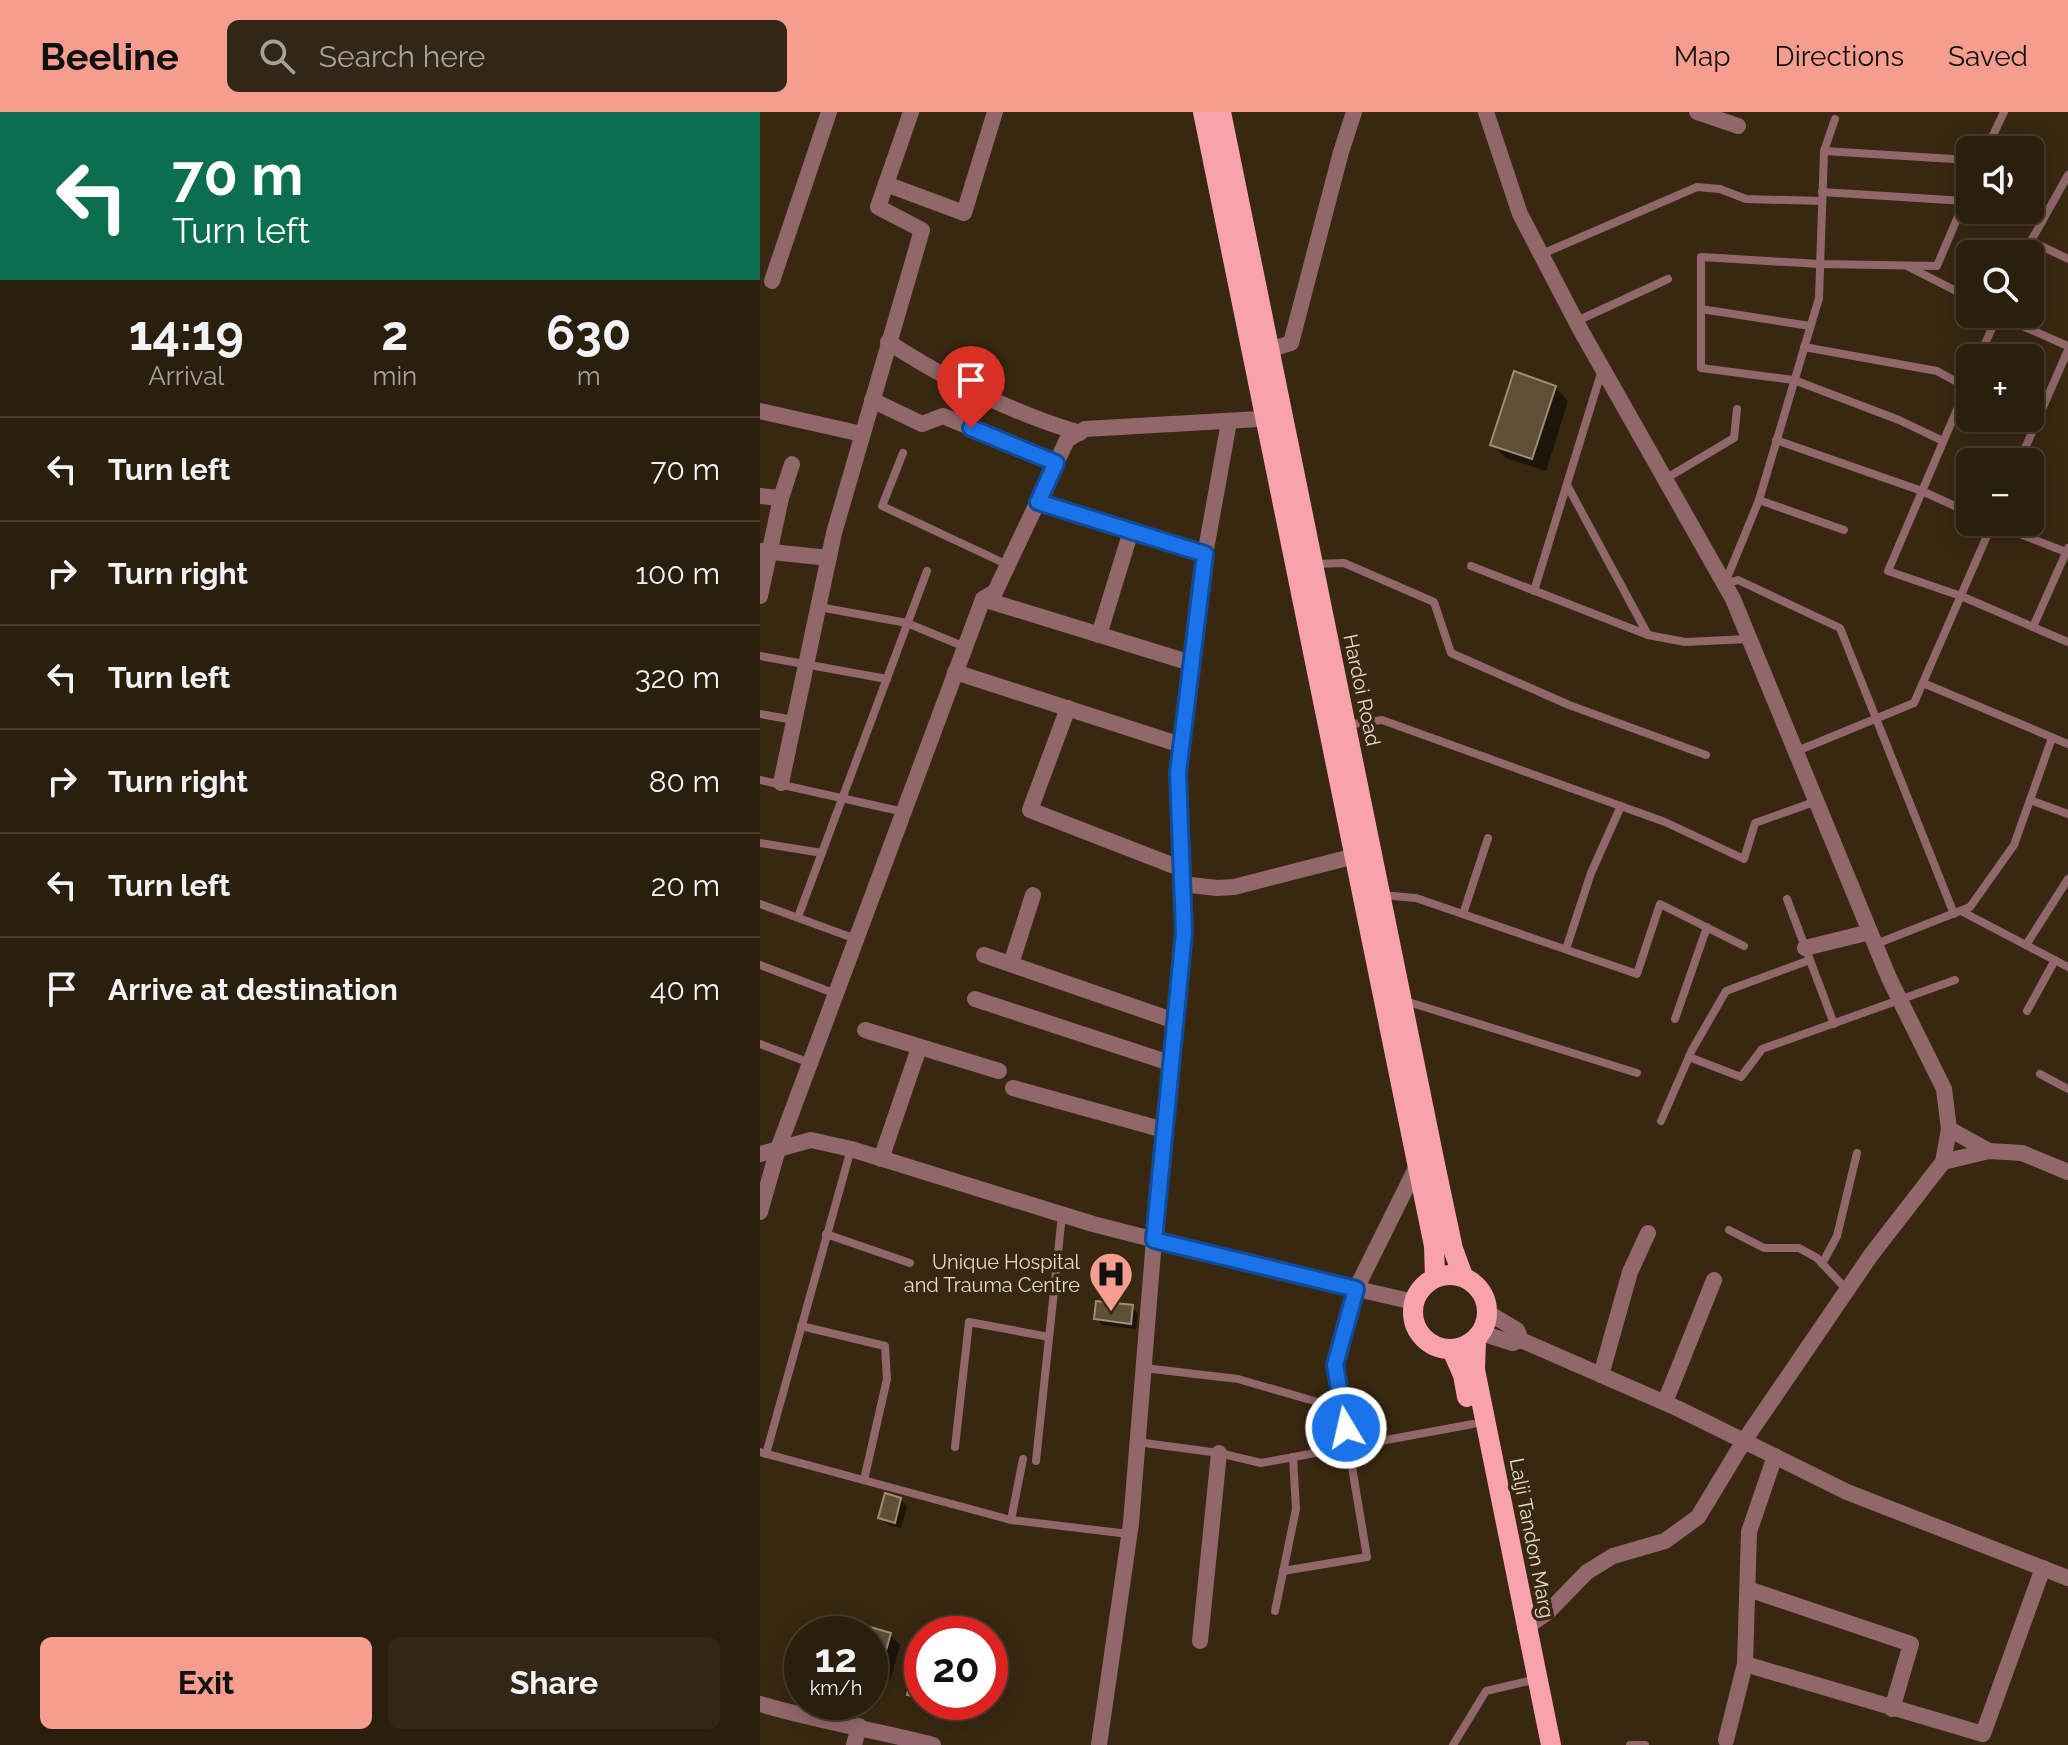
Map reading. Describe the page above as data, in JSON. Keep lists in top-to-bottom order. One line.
{"streets":{"main road":["Hardoi Road","Lalji Tandon Marg"]},"crossings":[["Hardoi Road","Lalji Tandon Marg"]],"places":{"hospital":["Unique Hospital and Trauma Centre"]},"page":{"header":"Beeline","search":"Search here","nav":["Map","Directions","Saved"],"turn":["70 m","Turn left"],"map_buttons":["+","−"],"eta":["14:19","Arrival","2","min","630","m"],"list":[{"name":"Turn left","value":"70 m"},{"name":"Turn right","value":"100 m"},{"name":"Turn left","value":"320 m"},{"name":"Turn right","value":"80 m"},{"name":"Turn left","value":"20 m"},{"name":"Arrive at destination","value":"40 m"}],"speed":"12 km/h","limit":"20","buttons":["Exit","Share"]}}
